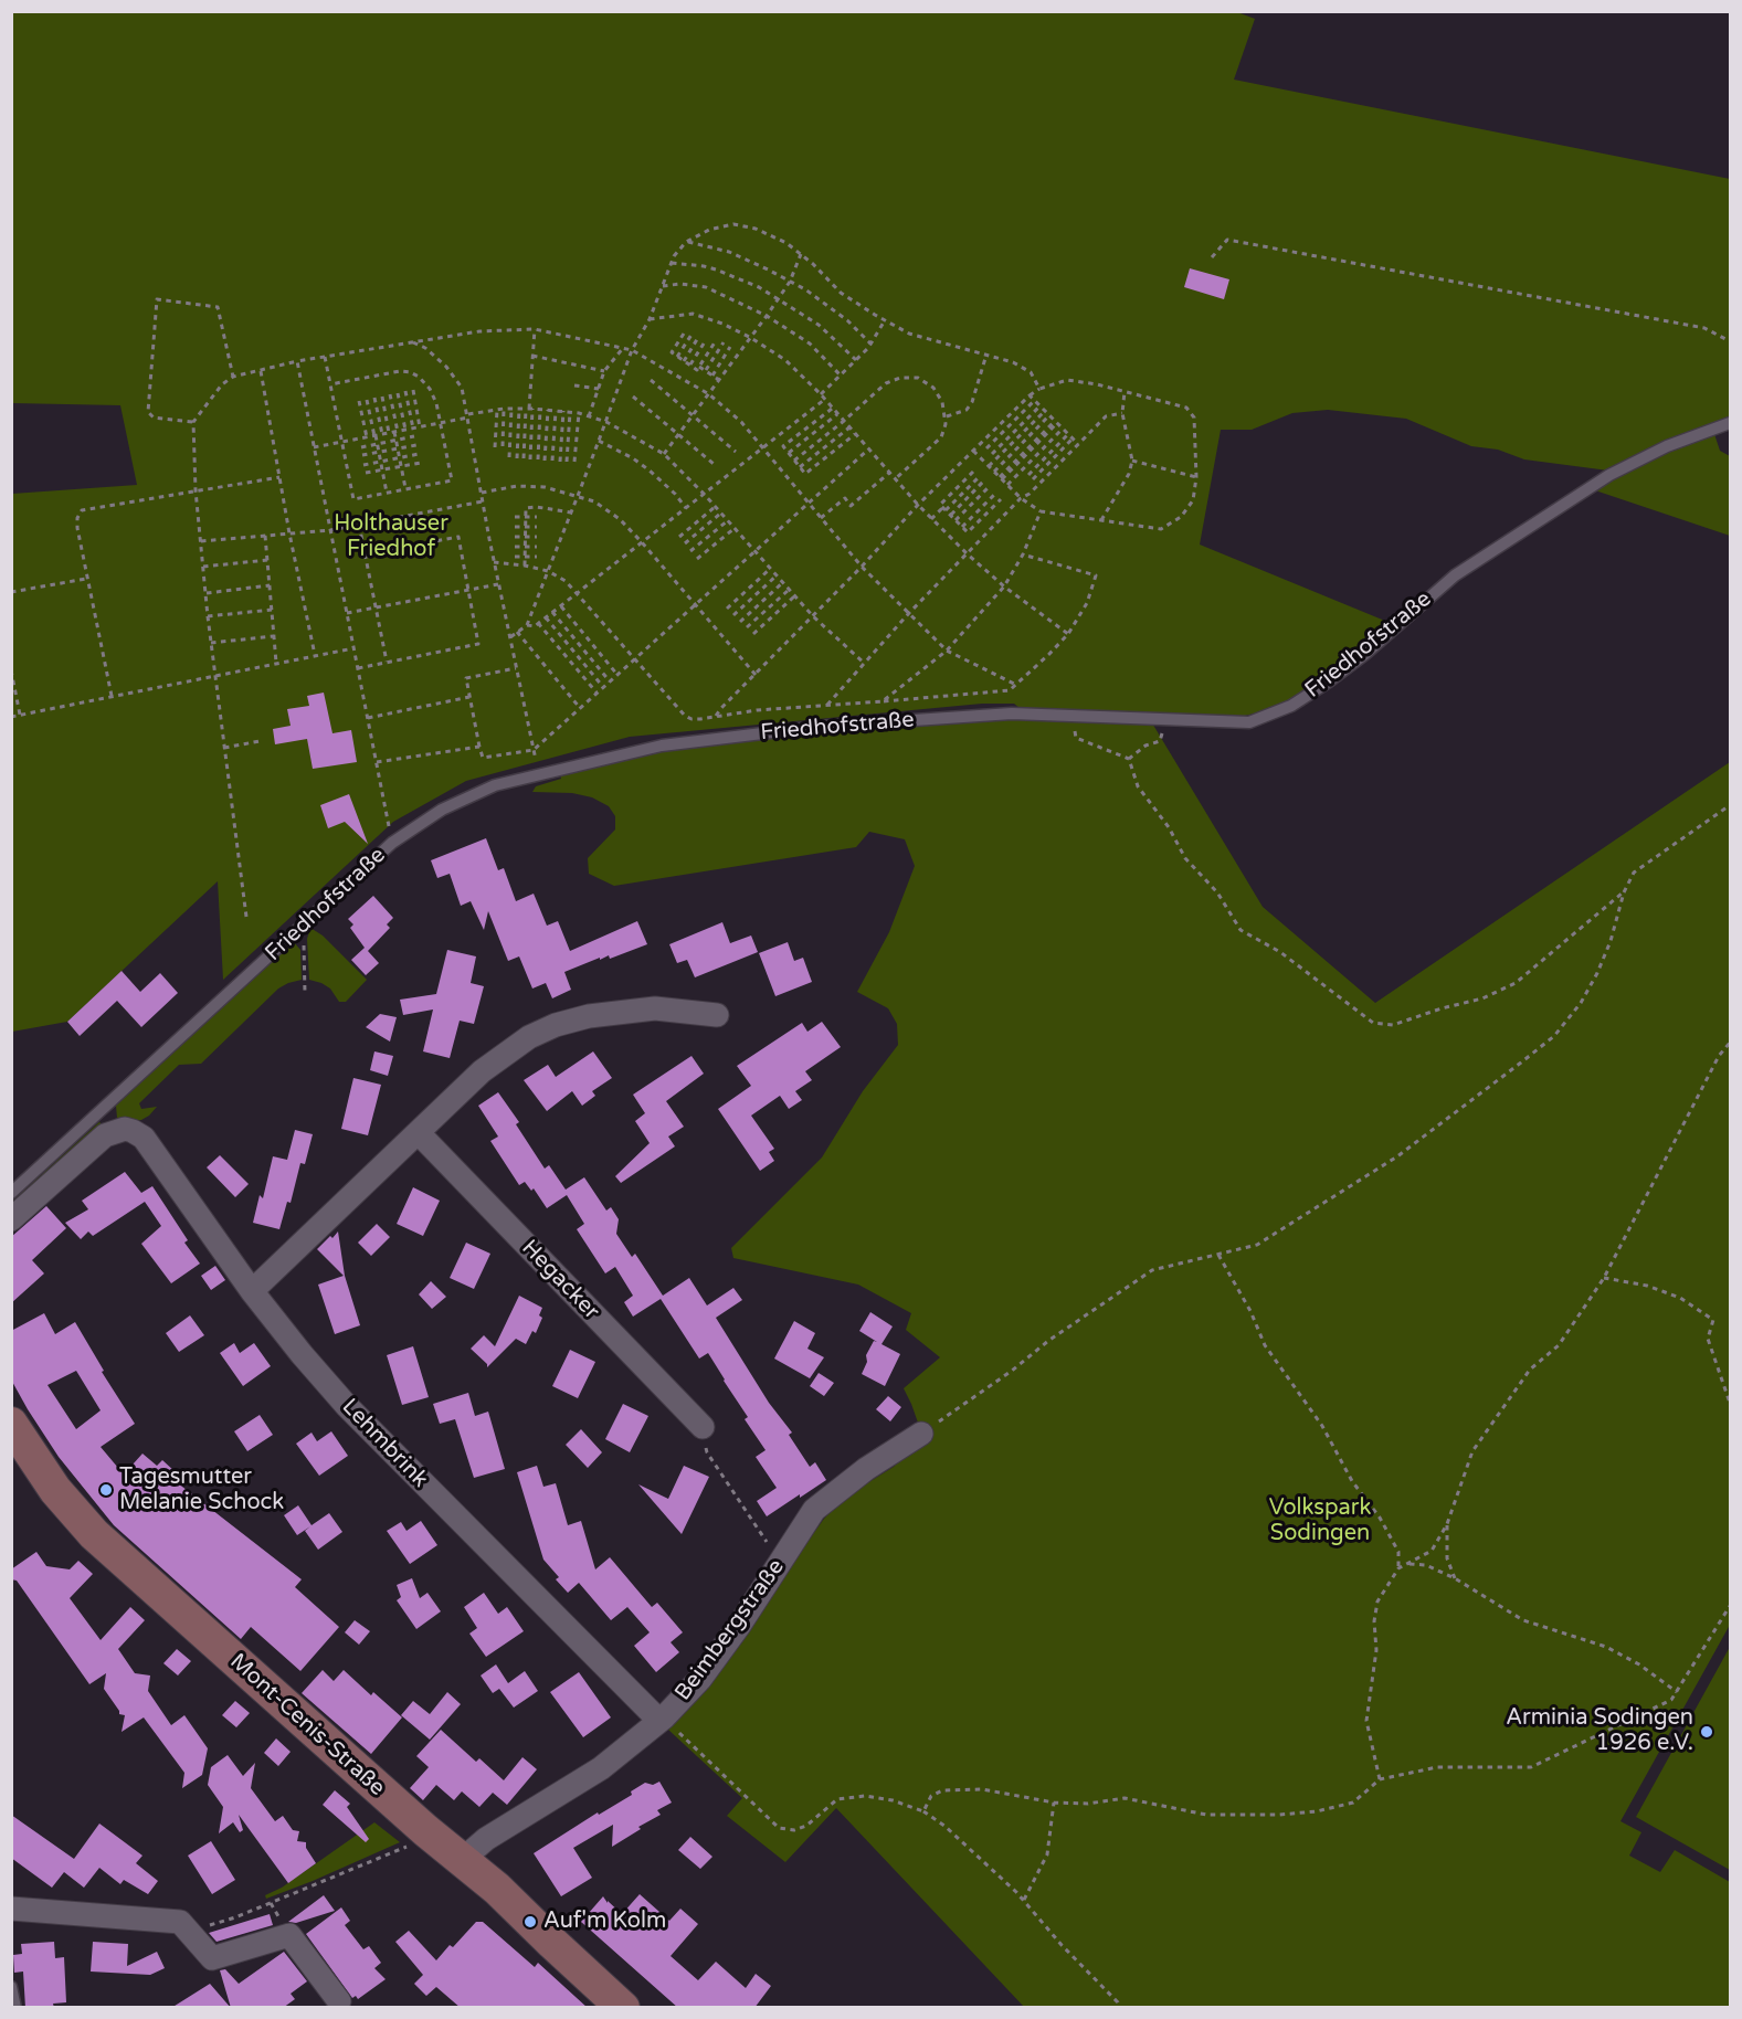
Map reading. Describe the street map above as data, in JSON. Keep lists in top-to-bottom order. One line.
{"streets":{"main road":["Mont-Cenis-Straße"],"street":["Hegacker","Lehmbrink","Beimbergstraße"],"lane":["Friedhofstraße"]},"crossings":[["Lehmbrink","Beimbergstraße"],["Beimbergstraße","Mont-Cenis-Straße"]],"parks":["Holthauser Friedhof","Volkspark Sodingen"],"places":["Tagesmutter Melanie Schock","Arminia Sodingen 1926 e.V.","Auf'm Kolm"]}
